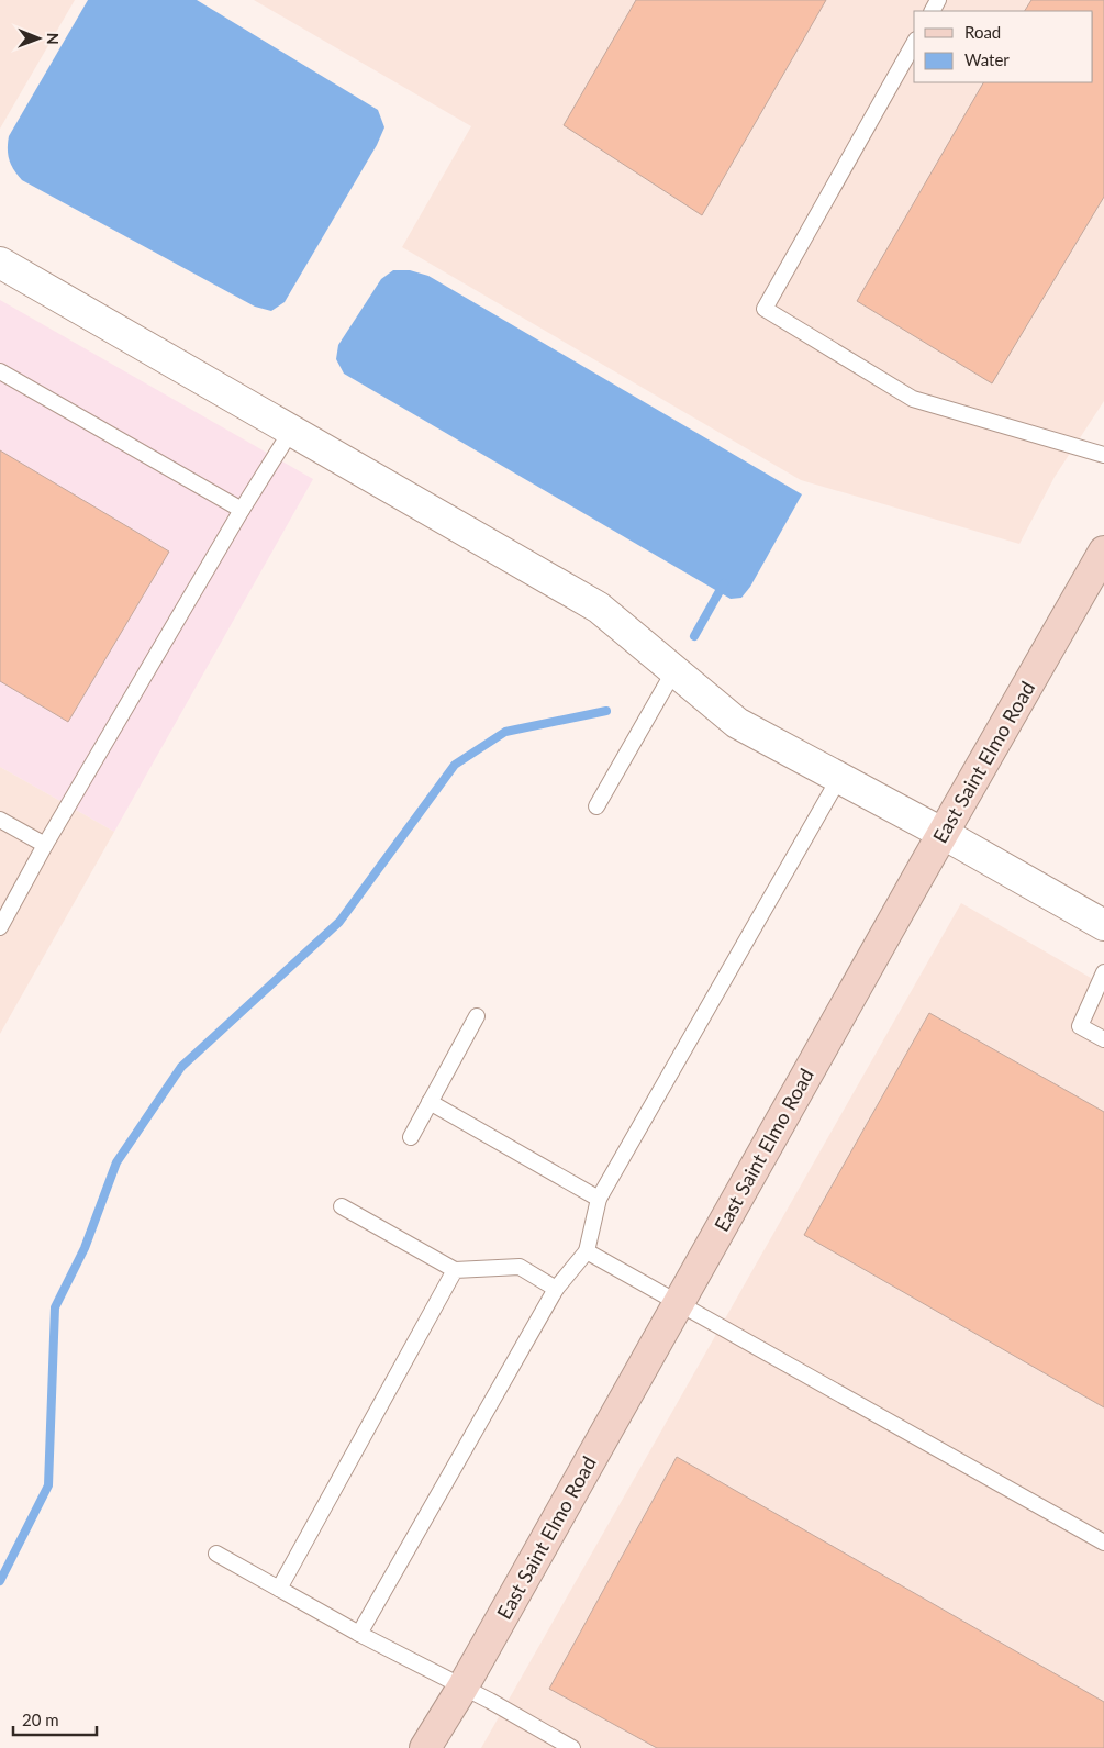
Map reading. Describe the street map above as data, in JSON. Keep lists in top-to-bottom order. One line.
{"streets":{"street":["East Saint Elmo Road"]},"legend":["Road","Water"],"scale_bar":"20 m","north":"right"}
